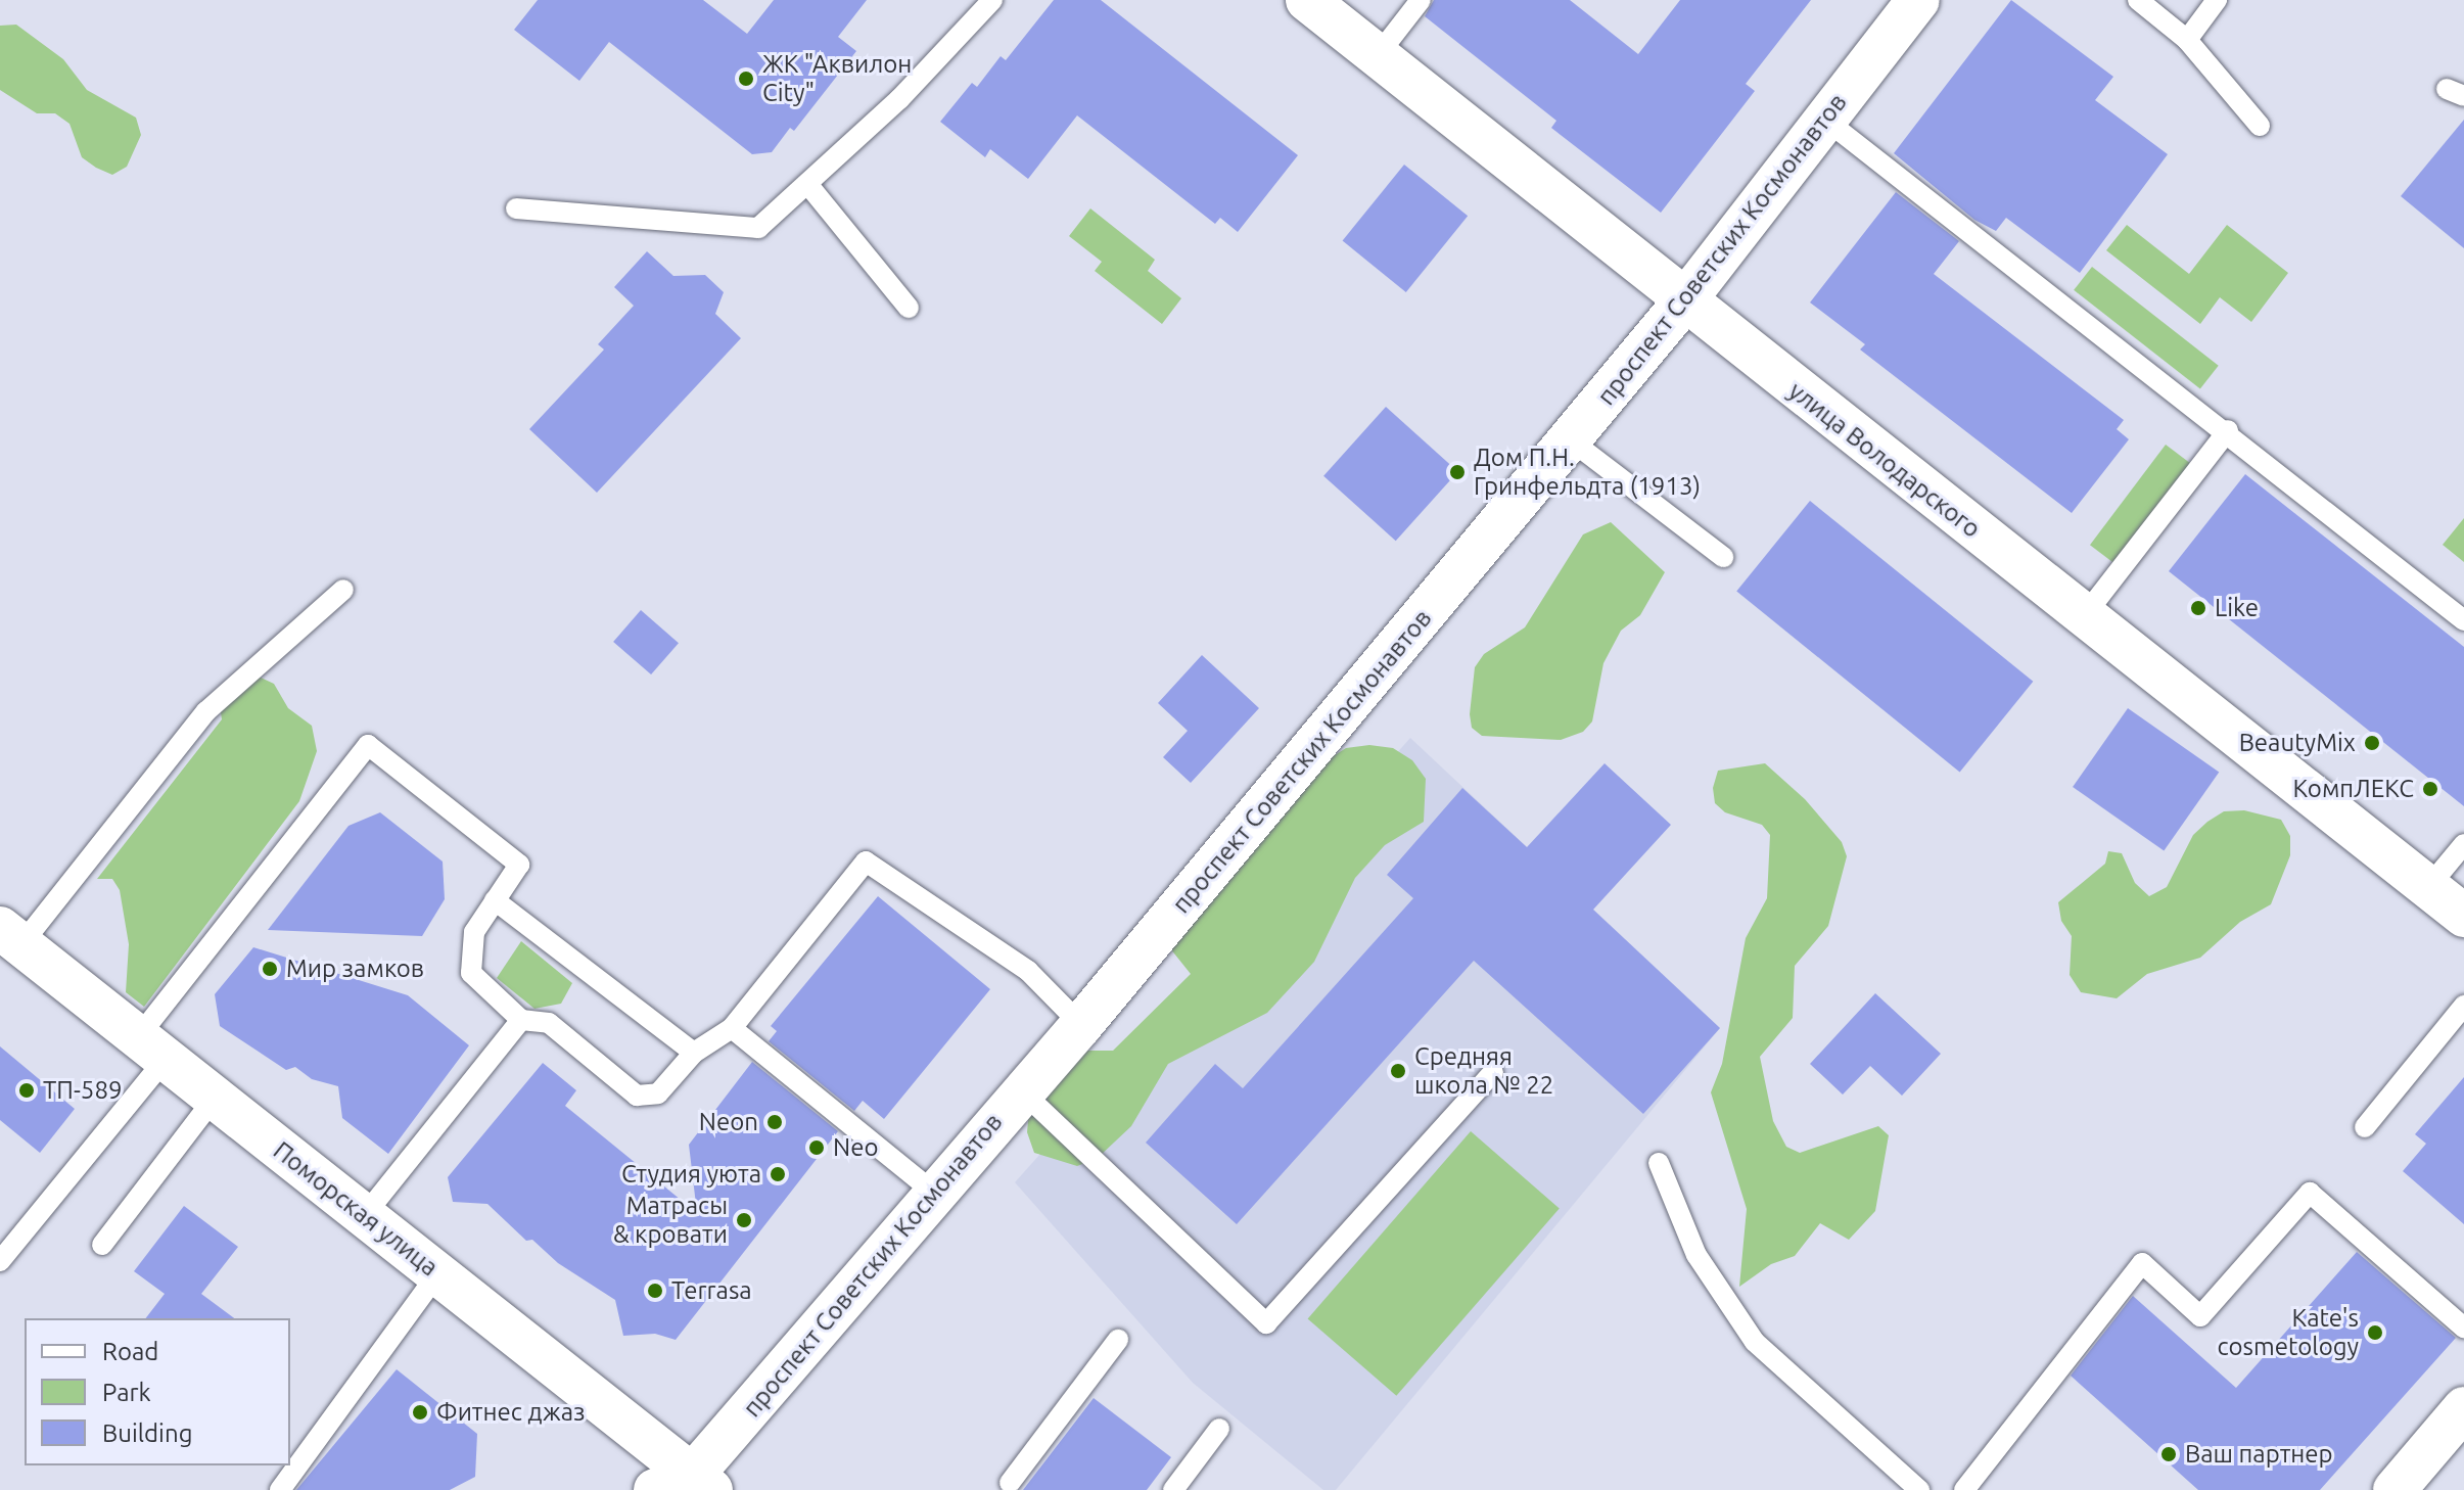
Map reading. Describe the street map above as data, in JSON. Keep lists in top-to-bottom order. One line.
{"streets":{"street":["проспект Советских Космонавтов","улица Володарского","Поморская улица"]},"crossings":[["проспект Советских Космонавтов","улица Володарского"],["проспект Советских Космонавтов","Поморская улица"]],"places":["ЖК \"Аквилон City\"","Дом П.Н. Гринфельдта (1913)","Like","BeautyMix","КомпЛЕКС","Мир замков","Средняя школа № 22","ТП-589","Neon","Neo","Студия уюта","Матрасы & кровати","Terrasa","Kate's cosmetology","Фитнес джаз","Ваш партнер"],"legend":["Road","Park","Building"]}
